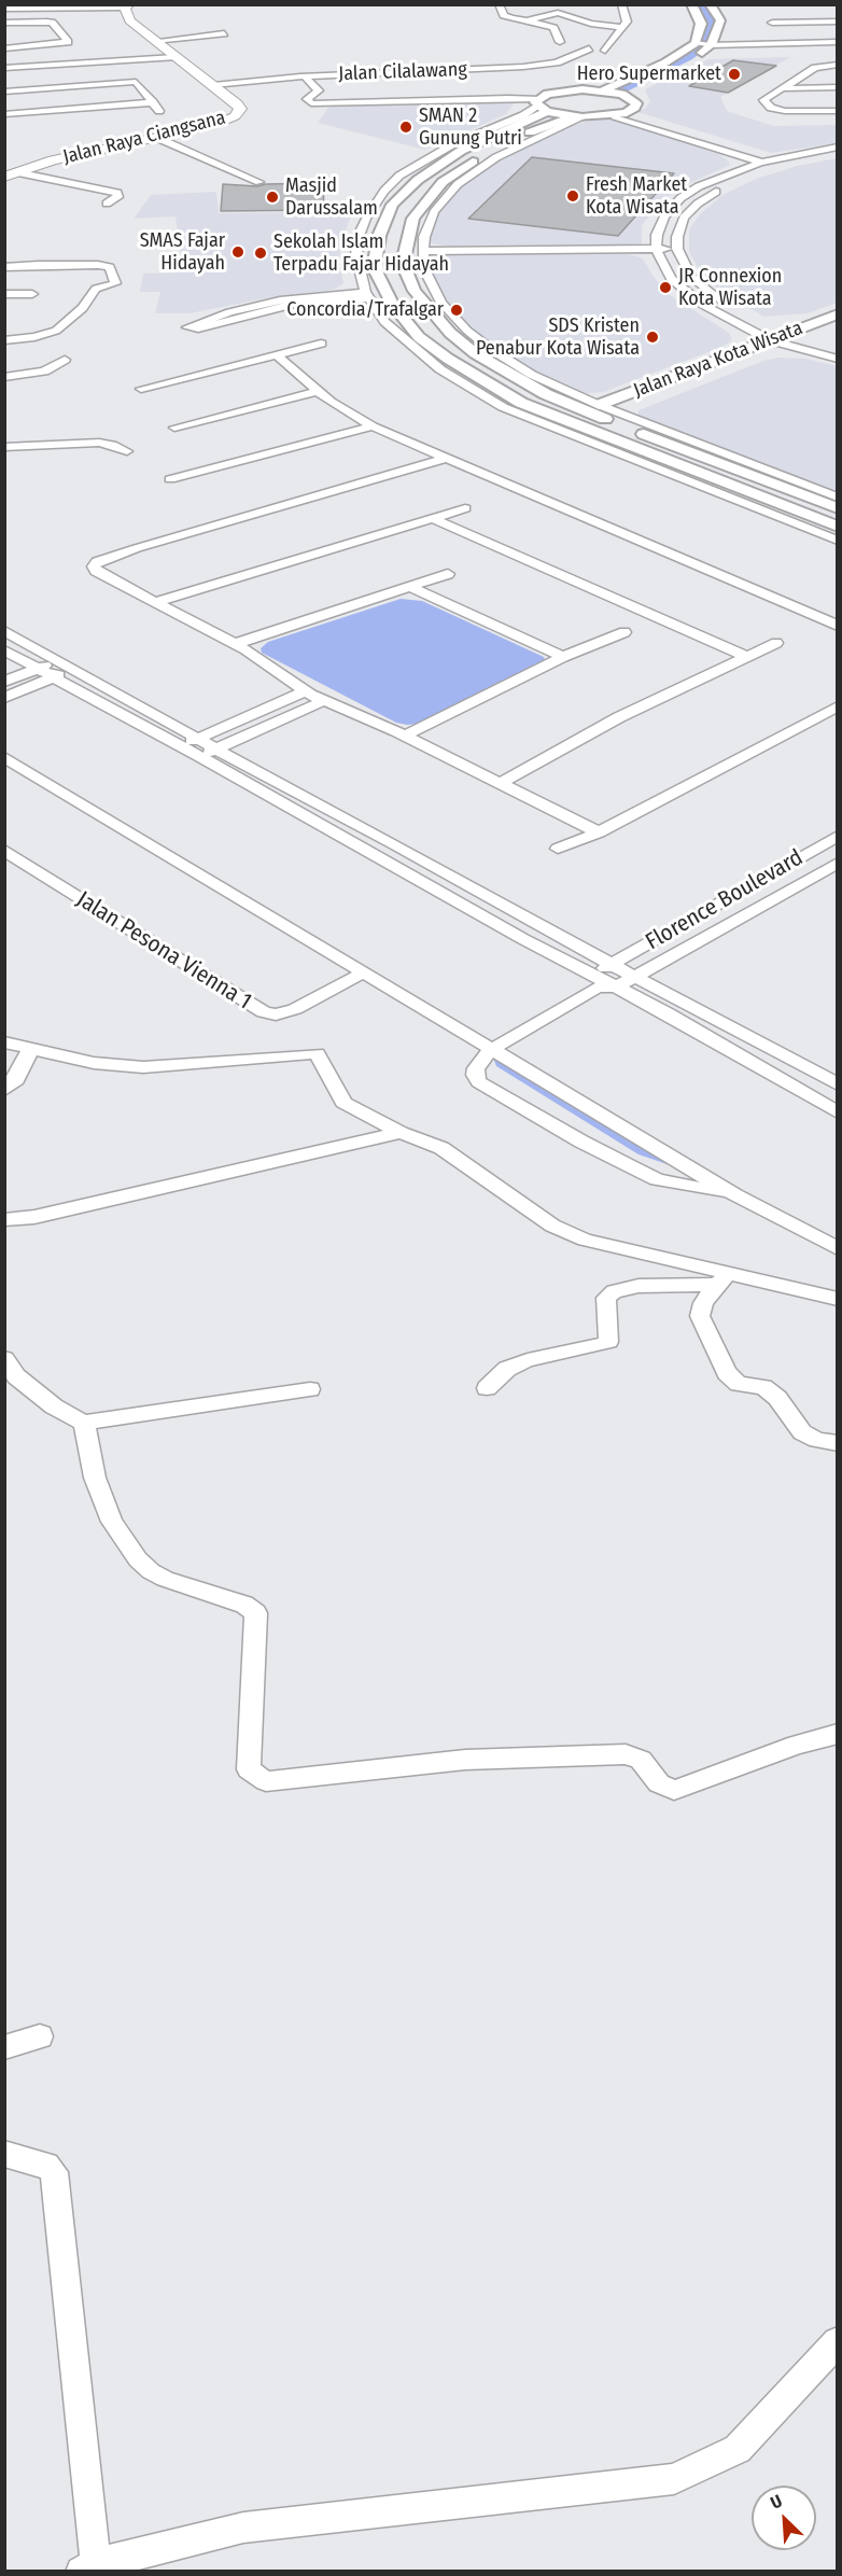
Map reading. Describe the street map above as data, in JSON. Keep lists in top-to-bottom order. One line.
{"streets":{"main road":["Jalan Raya Ciangsana"],"street":["Jalan Cilalawang","Jalan Raya Kota Wisata","Florence Boulevard","Jalan Pesona Vienna 1"]},"crossings":[["Jalan Cilalawang","Jalan Raya Ciangsana"]],"places":["Hero Supermarket","SMAN 2 Gunung Putri","Fresh Market Kota Wisata","Masjid Darussalam","SMAS Fajar Hidayah","Sekolah Islam Terpadu Fajar Hidayah","JR Connexion Kota Wisata","Concordia/Trafalgar","SDS Kristen Penabur Kota Wisata"],"north":"top left"}
